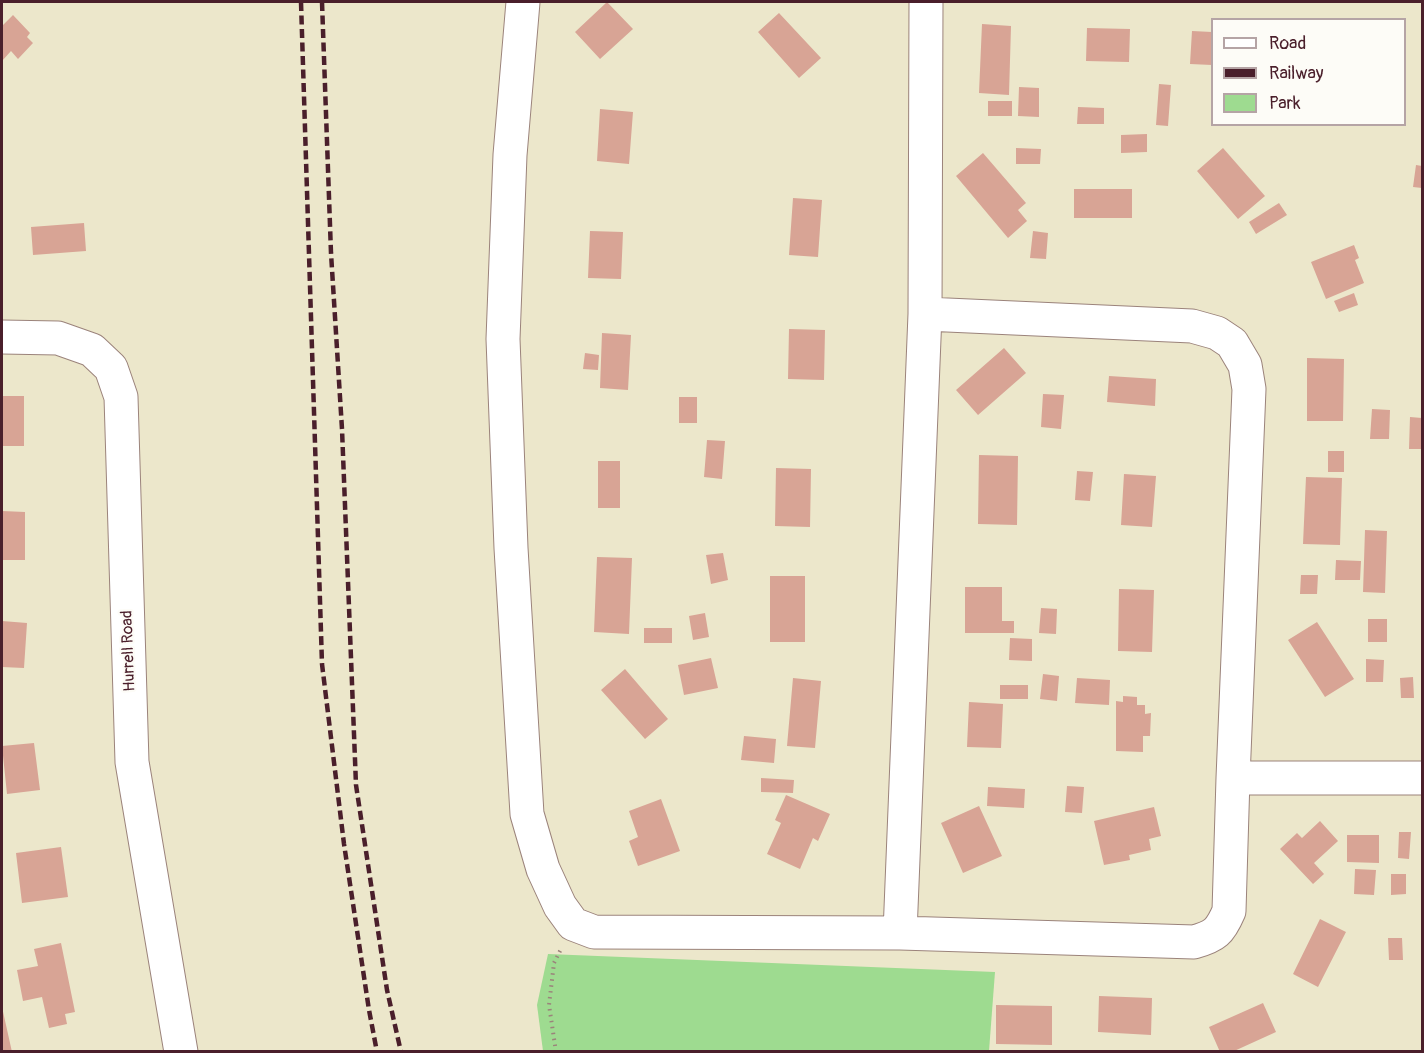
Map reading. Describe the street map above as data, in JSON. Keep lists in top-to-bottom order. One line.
{"streets":{"street":["Hurrell Road"]},"legend":["Road","Railway","Park"]}
